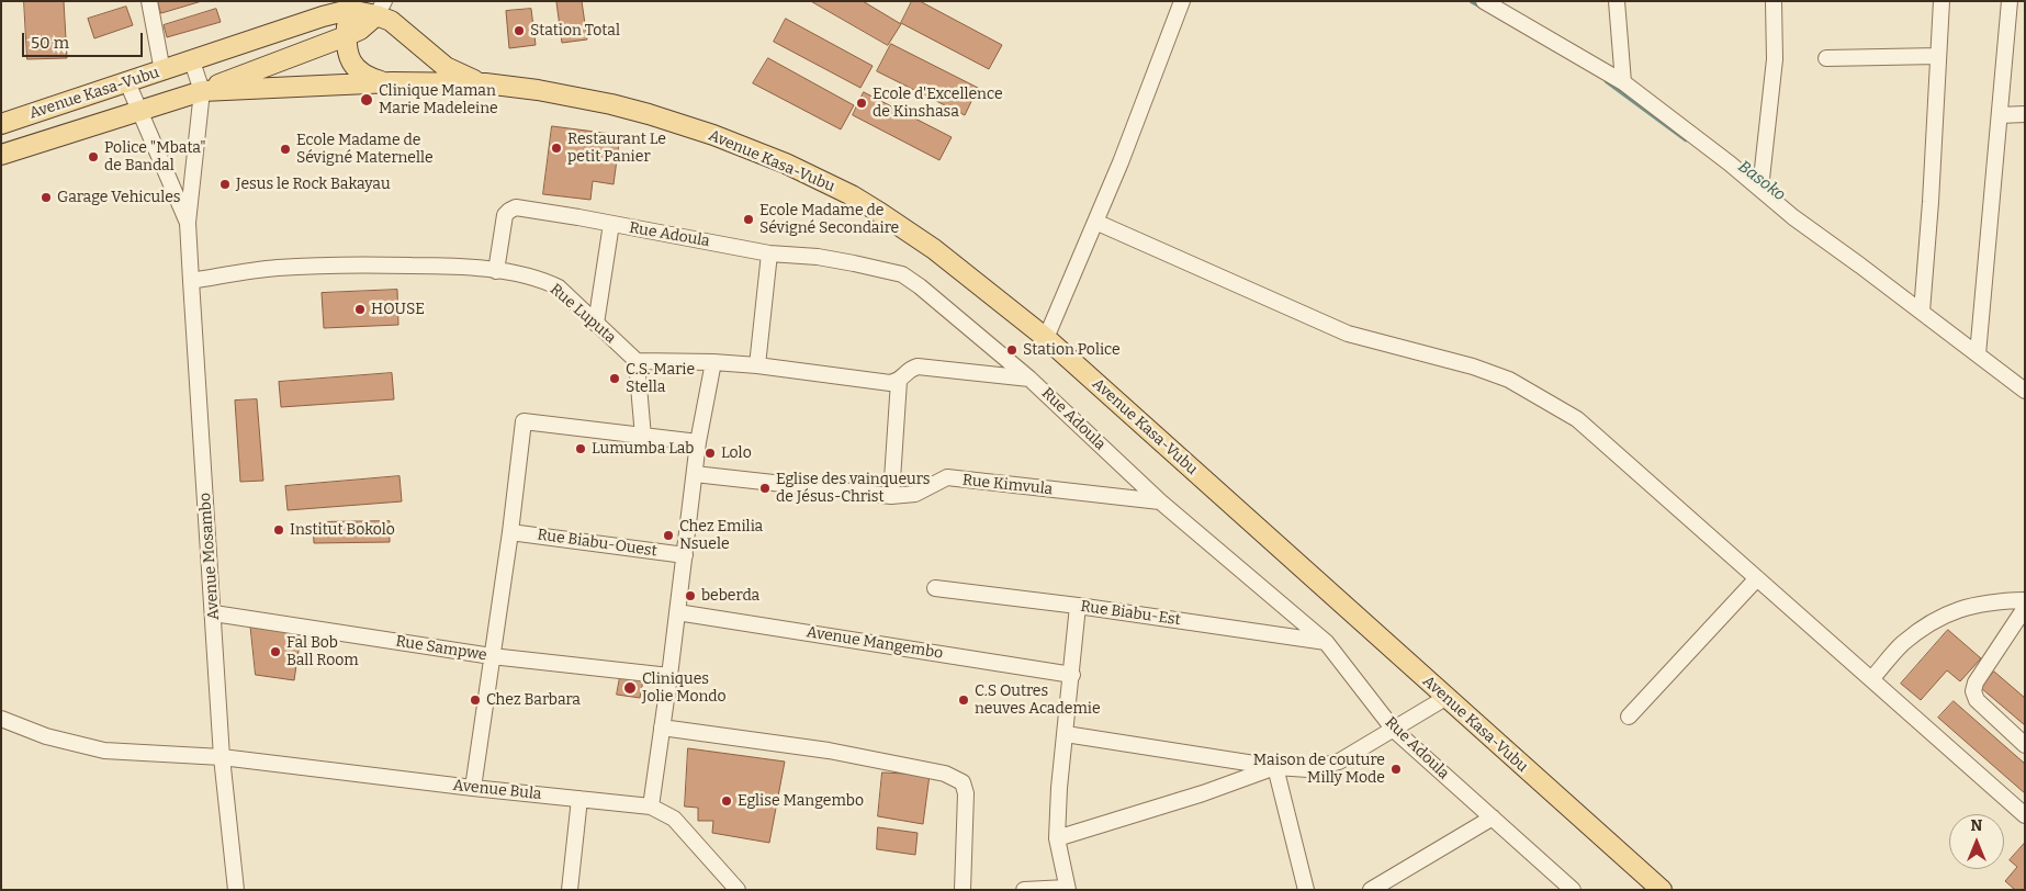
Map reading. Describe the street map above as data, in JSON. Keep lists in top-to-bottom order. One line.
{"streets":{"main road":["Avenue Kasa-Vubu"],"street":["Rue Adoula","Rue Luputa","Rue Kimvula","Rue Biabu-Ouest","Avenue Mosambo","Rue Biabu-Est","Avenue Mangembo","Rue Sampwe","Avenue Bula"]},"crossings":[["Avenue Kasa-Vubu","Avenue Mosambo"],["Rue Adoula","Rue Luputa"],["Rue Adoula","Rue Kimvula"],["Rue Adoula","Rue Biabu-Est"],["Rue Luputa","Avenue Mosambo"],["Avenue Mosambo","Rue Sampwe"],["Avenue Mosambo","Avenue Bula"]],"water":["Basoko"],"places":["Station Total","Clinique Maman Marie Madeleine","Ecole d'Excellence de Kinshasa","Restaurant Le petit Panier","Ecole Madame de Sévigné Maternelle","Police \"Mbata\" de Bandal","Jesus le Rock Bakayau","Garage Vehicules","Ecole Madame de Sévigné Secondaire","HOUSE","Station Police","C.S. Marie Stella","Lumumba Lab","Lolo","Eglise des vainqueurs de Jésus-Christ","Institut Bokolo","Chez Emilia Nsuele","beberda","Fal Bob Ball Room","Cliniques Jolie Mondo","Chez Barbara","C.S Outres neuves Academie","Maison de couture Milly Mode","Eglise Mangembo"],"scale_bar":"50 m","north":"top"}
